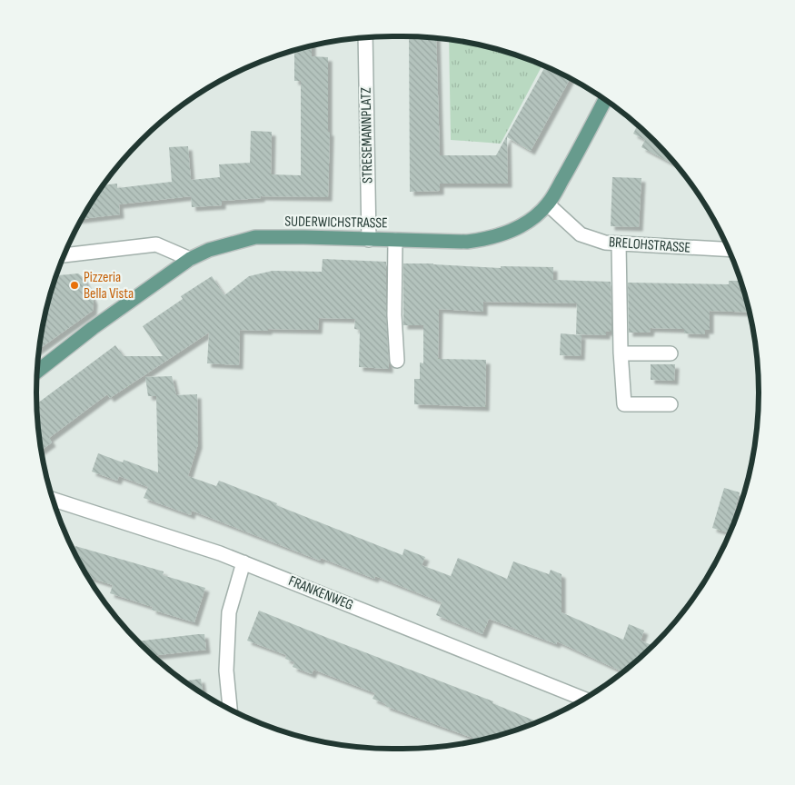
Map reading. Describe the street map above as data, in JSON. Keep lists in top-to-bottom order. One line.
{"streets":{"main road":["SUDERWICHSTRASSE"],"street":["STRESEMANNPLATZ","BRELOHSTRASSE","FRANKENWEG"]},"crossings":[["STRESEMANNPLATZ","SUDERWICHSTRASSE"],["SUDERWICHSTRASSE","BRELOHSTRASSE"]],"places":["Pizzeria Bella Vista"]}
